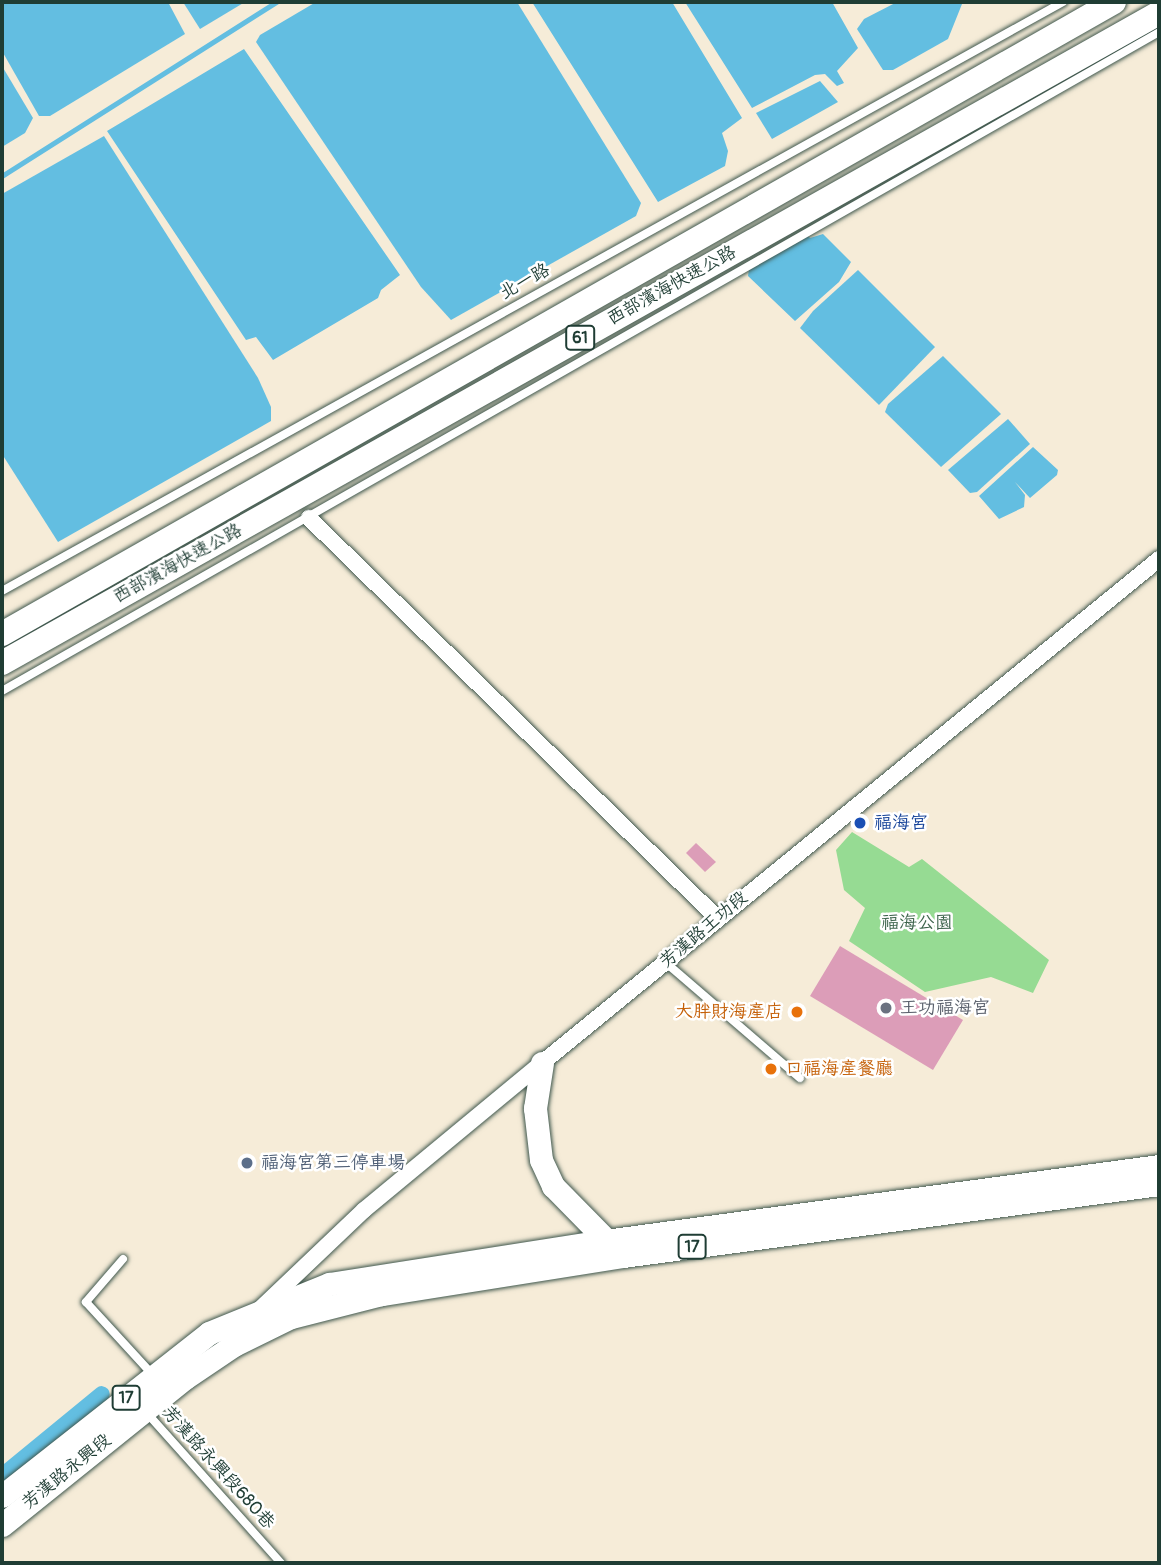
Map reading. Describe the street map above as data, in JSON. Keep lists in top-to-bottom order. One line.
{"streets":{"highway":["西部濱海快速公路","61"],"main road":["17","芳漢路永興段"],"street":["芳漢路王功段"],"lane":["北一路","芳漢路永興段680巷"]},"crossings":[["芳漢路王功段","17"],["芳漢路王功段","芳漢路永興段"],["17","芳漢路永興段"],["芳漢路永興段680巷","芳漢路永興段"]],"parks":["福海公園"],"places":["福海宮","王功福海宮","大胖財海產店","口福海產餐廳","福海宮第三停車場"]}
